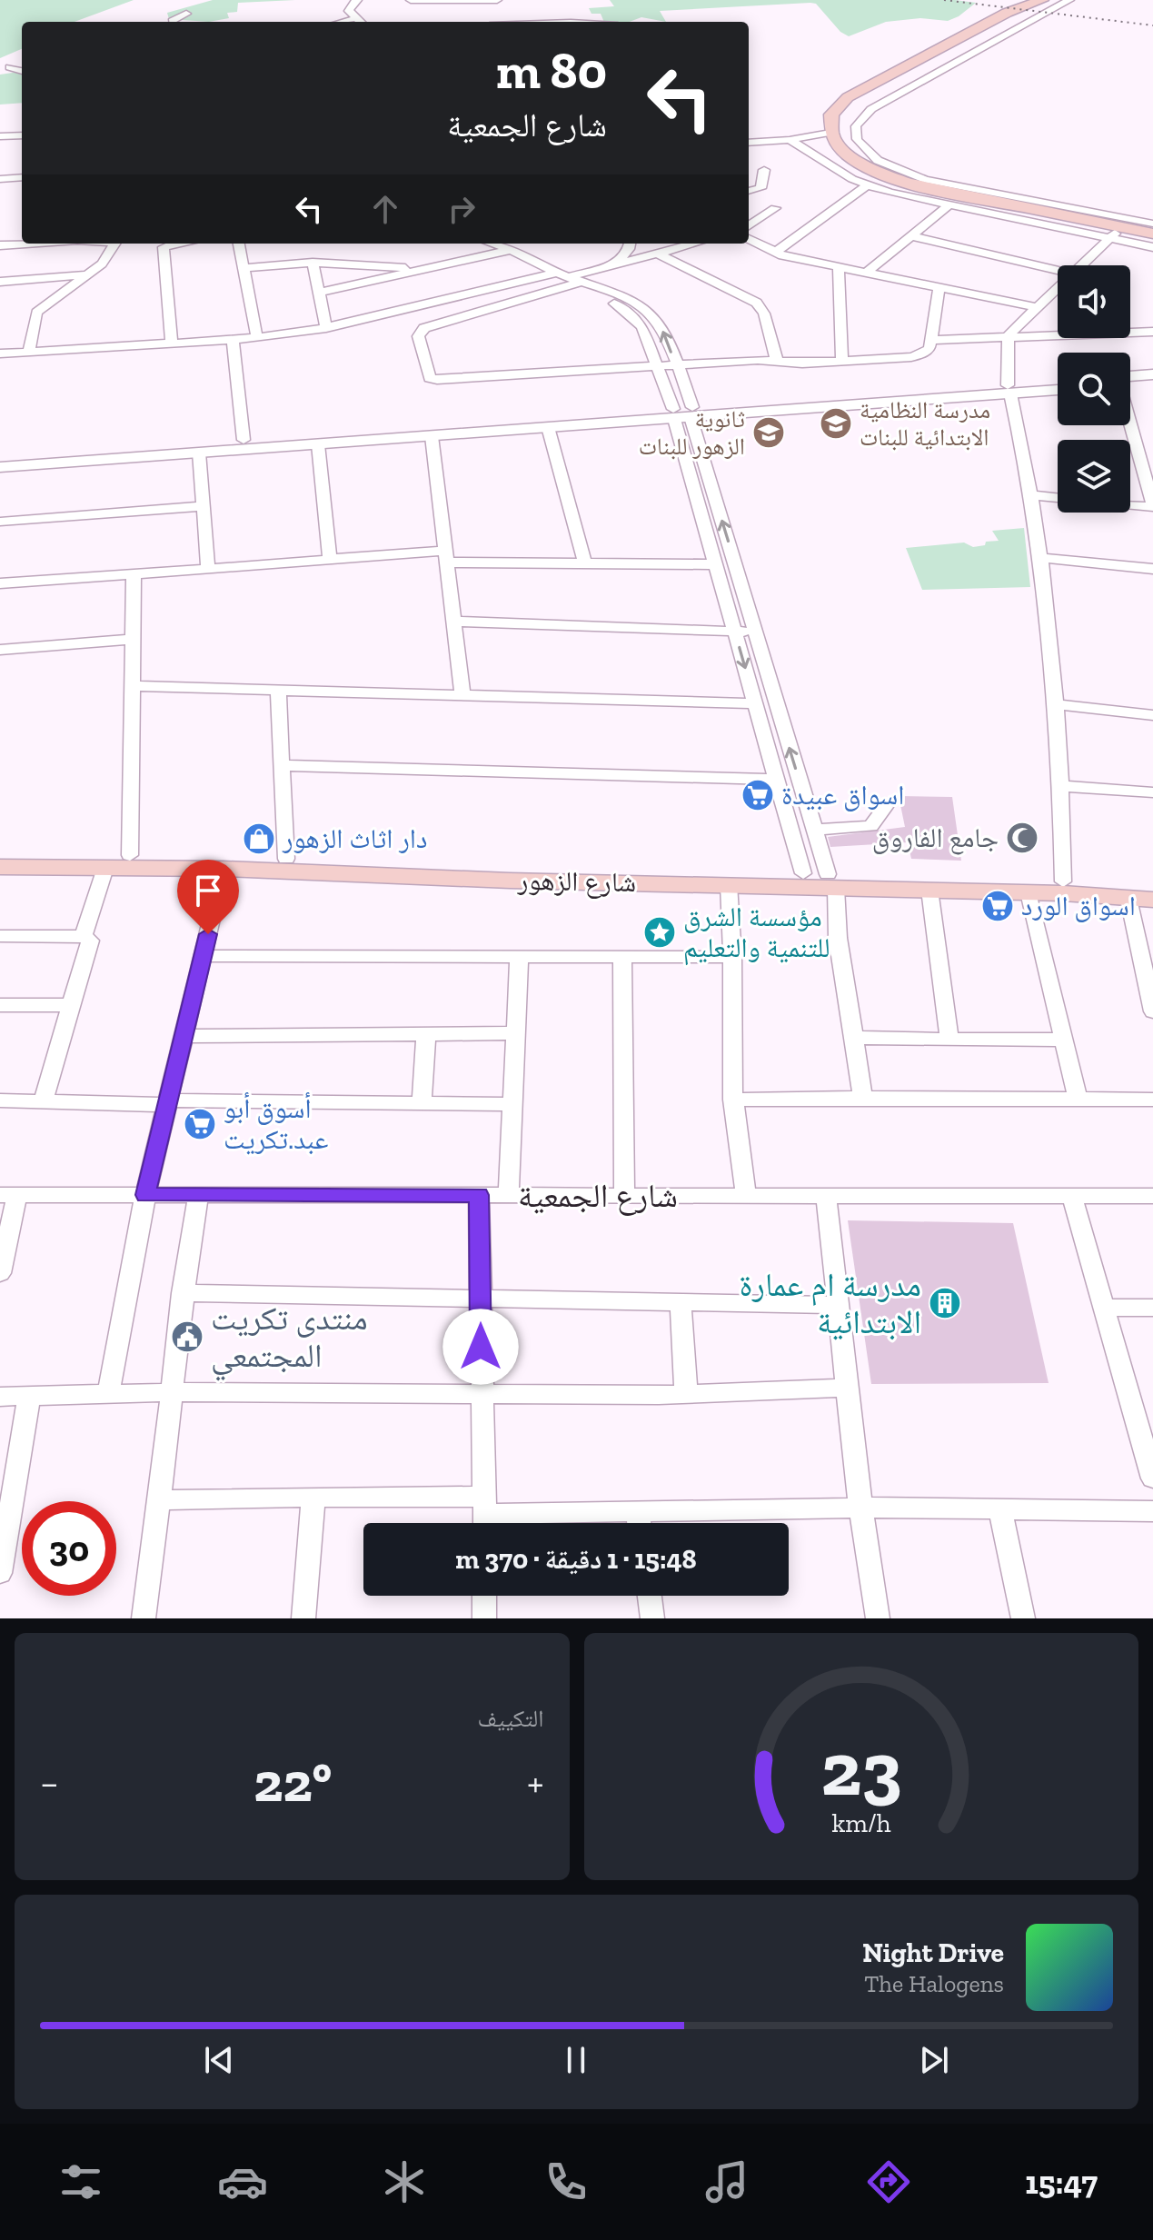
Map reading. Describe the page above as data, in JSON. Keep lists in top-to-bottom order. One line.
{"streets":{"main road":["شارع الزهور"],"street":["شارع الجمعية"]},"places":{"school or university":["مدرسة النظامية الابتدائية للبنات","ثانوية الزهور للبنات"],"supermarket":["اسواق عبيدة","اسواق الورد","أسوق أبو عبد.تكريت"],"mosque":["جامع الفاروق"],"shop":["دار اثاث الزهور"],"place":["مؤسسة الشرق للتنمية والتعليم"],"building":["مدرسة ام عمارة الابتدائية"],"public building":["منتدى تكريت المجتمعي"]},"page":{"turn":["80 m","شارع الجمعية"],"limit":"30","trip":"15:48 · 1 دقيقة · 370 m","tile":"التكييف","heat":["−","22°","+"],"song":["Night Drive","The Halogens"],"tabs":"15:47","gauge":["23","km/h"]}}
